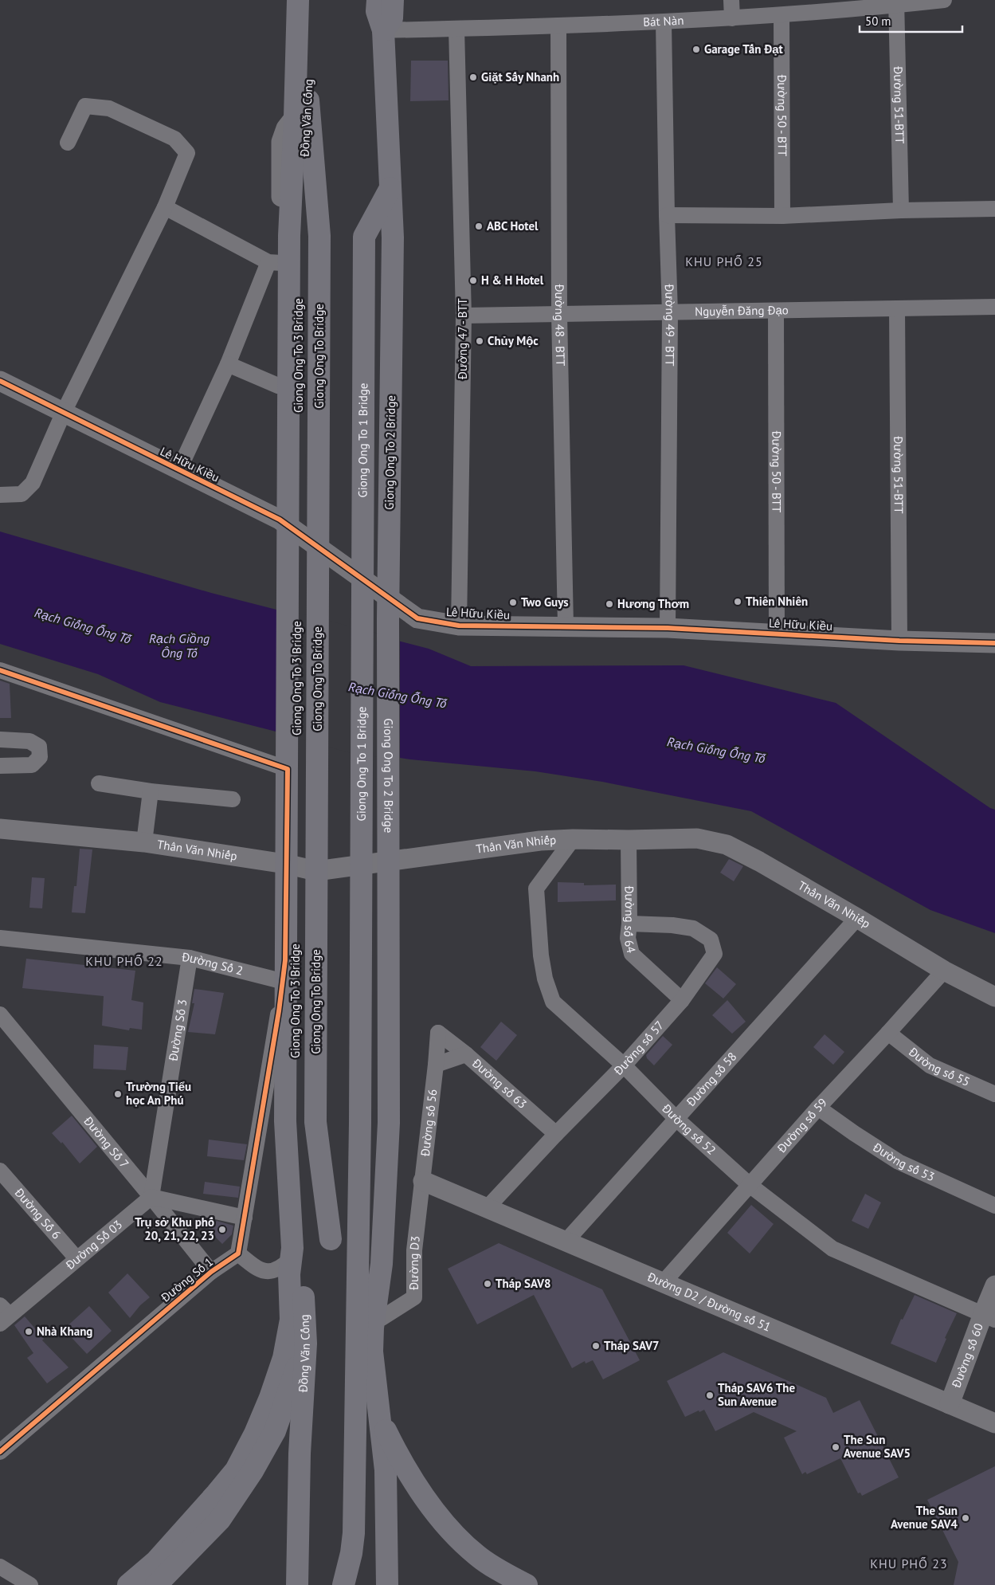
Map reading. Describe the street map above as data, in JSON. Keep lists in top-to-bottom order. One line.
{"streets":{"main road":["Đồng Văn Cống","Giong Ong To 3 Bridge","Giong Ong To 1 Bridge","Giong Ong To 2 Bridge"],"street":["Bát Nàn","Đường 51-BTT","Đường 50 - BTT","Nguyễn Đăng Đạo","Đường 48 - BTT","Đường 49 - BTT","Đường 47 - BTT","Lê Hữu Kiều","Thân Văn Nhiếp","Đường số 64","Đường Số 2","Đường Số 3","Đường số 57","Đường số 55","Đường số 58","Đường số 63","Đường số 56","Đường số 59","Đường số 52","Đường Số 7","Đường số 53","Đường Số 6","Đường Số 03","Đường D3","Đường Số 1","Đường D2 / Đường số 51","Đường số 60"]},"crossings":[["Bát Nàn","Đường 51-BTT"],["Bát Nàn","Đường 50 - BTT"],["Bát Nàn","Đường 48 - BTT"],["Bát Nàn","Đường 49 - BTT"],["Bát Nàn","Đường 47 - BTT"],["Đường 51-BTT","Nguyễn Đăng Đạo"],["Đường 51-BTT","Lê Hữu Kiều"],["Đường 50 - BTT","Nguyễn Đăng Đạo"],["Đường 50 - BTT","Lê Hữu Kiều"],["Đồng Văn Cống","Giong Ong To 3 Bridge"],["Nguyễn Đăng Đạo","Đường 48 - BTT"],["Nguyễn Đăng Đạo","Đường 49 - BTT"],["Nguyễn Đăng Đạo","Đường 47 - BTT"],["Đường 48 - BTT","Lê Hữu Kiều"],["Đường 49 - BTT","Lê Hữu Kiều"],["Đường 47 - BTT","Lê Hữu Kiều"],["Giong Ong To 1 Bridge","Giong Ong To 2 Bridge"],["Giong Ong To 2 Bridge","Đường D3"],["Thân Văn Nhiếp","Đường số 64"],["Thân Văn Nhiếp","Đường số 58"],["Thân Văn Nhiếp","Đường số 59"],["Thân Văn Nhiếp","Đường số 52"],["Đường số 64","Đường số 57"],["Đường Số 2","Đường Số 3"],["Đường Số 3","Đường Số 7"],["Đường Số 3","Đường Số 03"],["Đường số 57","Đường số 63"],["Đường số 57","Đường số 52"],["Đường số 57","Đường D2 / Đường số 51"],["Đường số 55","Đường số 59"],["Đường số 58","Đường số 52"],["Đường số 58","Đường D2 / Đường số 51"],["Đường số 63","Đường số 56"],["Đường số 56","Đường D3"],["Đường số 56","Đường D2 / Đường số 51"],["Đường số 59","Đường số 52"],["Đường số 59","Đường số 53"],["Đường số 59","Đường D2 / Đường số 51"],["Đường số 52","Đường số 60"],["Đường Số 7","Đường Số 03"],["Đường Số 7","Đường Số 1"],["Đường Số 6","Đường Số 03"],["Đường D3","Đường D2 / Đường số 51"],["Đường D2 / Đường số 51","Đường số 60"]],"districts":["KHU PHỐ 25","KHU PHỐ 22","KHU PHỐ 23"],"water":["Rạch Giống Ống Tố","Rạch Giồng Ông Tố"],"places":["Garage Tấn Đạt","Giặt Sấy Nhanh","ABC Hotel","H & H Hotel","Chủy Mộc","Thiên Nhiên","Two Guys","Hương Thơm","Trường Tiểu học An Phú","Trụ sở Khu phố 20, 21, 22, 23","Tháp SAV8","Nhà Khang","Tháp SAV7","Tháp SAV6 The Sun Avenue","The Sun Avenue SAV5","The Sun Avenue SAV4"],"scale_bar":"50 m"}
